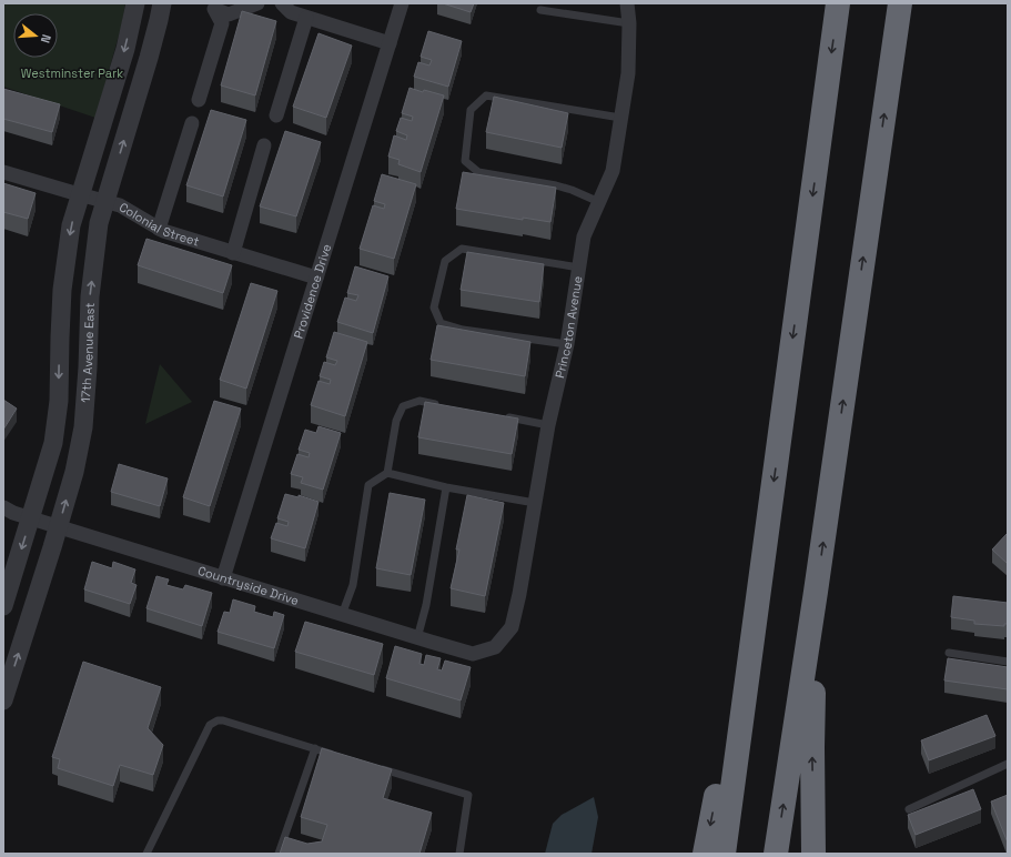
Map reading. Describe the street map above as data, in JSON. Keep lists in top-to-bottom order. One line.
{"streets":{"street":["Colonial Street","Providence Drive","Princeton Avenue","17th Avenue East","Countryside Drive"]},"crossings":[["Colonial Street","Providence Drive"],["Colonial Street","17th Avenue East"],["Providence Drive","Countryside Drive"],["Princeton Avenue","Countryside Drive"],["17th Avenue East","Countryside Drive"]],"parks":["Westminster Park"],"north":"right"}
